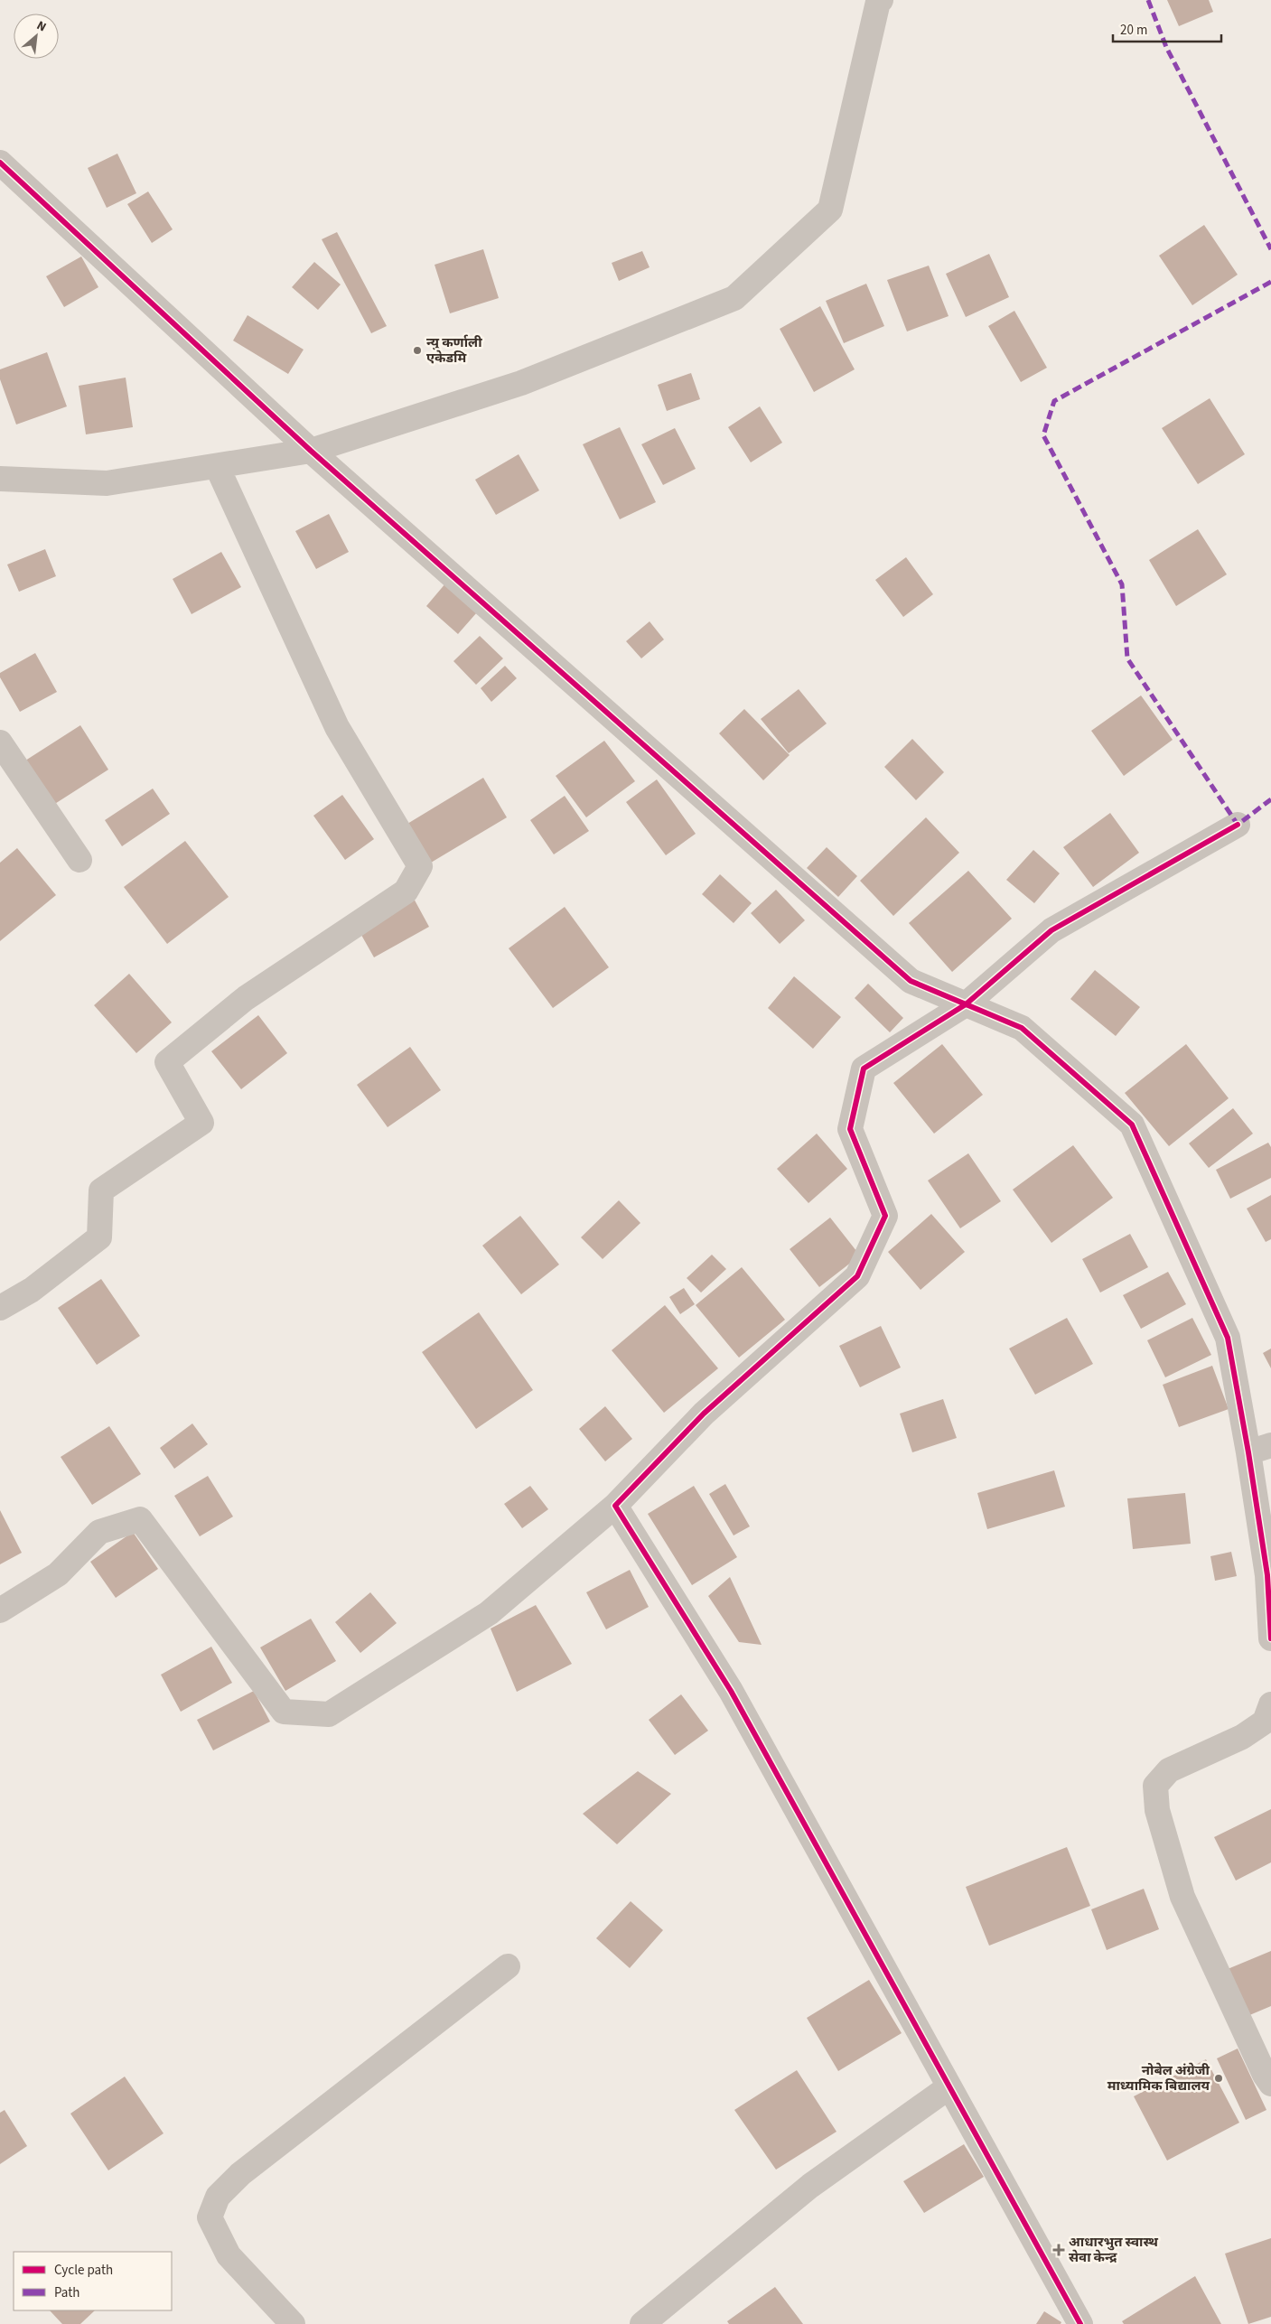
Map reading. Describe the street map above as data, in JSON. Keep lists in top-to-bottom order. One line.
{"places":{"other":["न्यु कर्णाली एकेडमि","नोबेल अंग्रेजी माध्यामिक बिद्यालय"],"health":["आधारभुत स्वास्थ सेवा केन्द्र"]},"legend":["Cycle path","Path"],"scale_bar":"20 m","north":"top right"}
